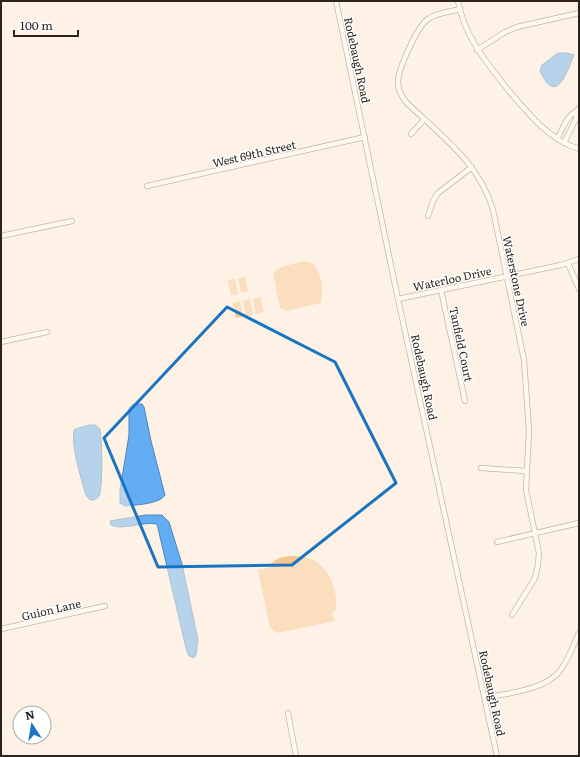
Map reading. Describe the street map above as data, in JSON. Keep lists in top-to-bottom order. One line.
{"streets":{"street":["Rodebaugh Road","West 69th Street","Waterloo Drive","Waterstone Drive","Tanfield Court","Guion Lane"]},"crossings":[["Rodebaugh Road","West 69th Street"],["Rodebaugh Road","Waterloo Drive"],["Waterloo Drive","Waterstone Drive"],["Waterloo Drive","Tanfield Court"]],"scale_bar":"100 m","north":"top"}
